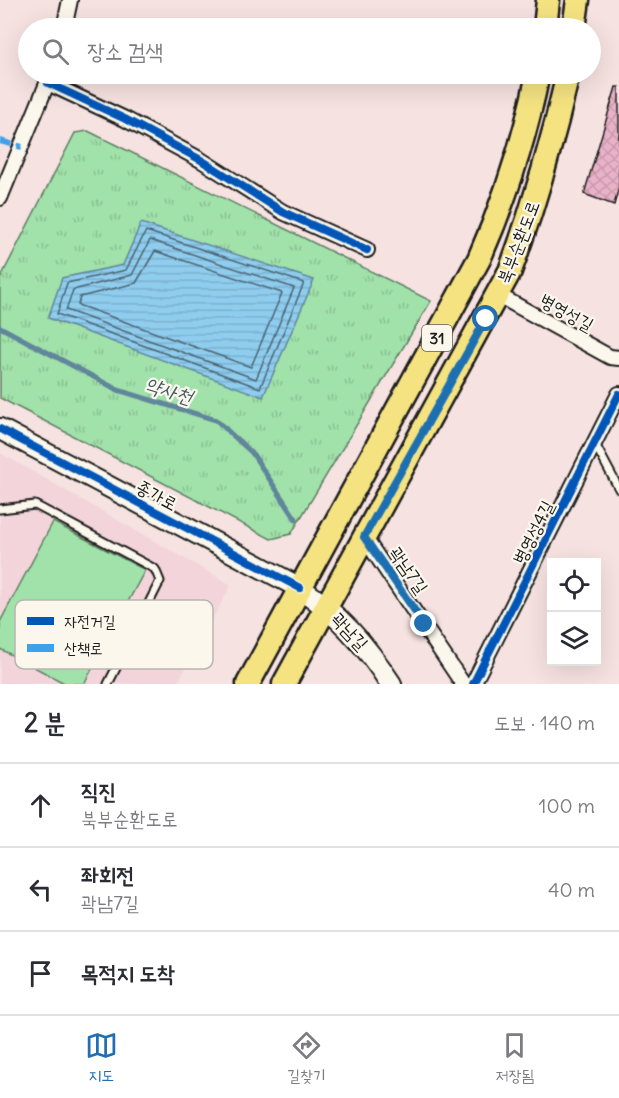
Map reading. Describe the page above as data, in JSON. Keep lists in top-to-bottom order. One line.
{"streets":{"main road":["북부순환도로","31"],"street":["병영성길","종가로","병영성4길","곽남7길","곽남길"]},"crossings":[["북부순환도로","병영성길"],["북부순환도로","곽남7길"],["북부순환도로","곽남길"],["31","종가로"],["31","곽남길"],["종가로","곽남길"]],"water":["약사천"],"legend":["자전거길","산책로"],"page":{"search":"장소 검색","heading":["2 분","도보 · 140 m"],"list":[["직진","북부순환도로","100 m"],["좌회전","곽남7길","40 m"],"목적지 도착"],"nav":["지도","길찾기","저장됨"]}}
